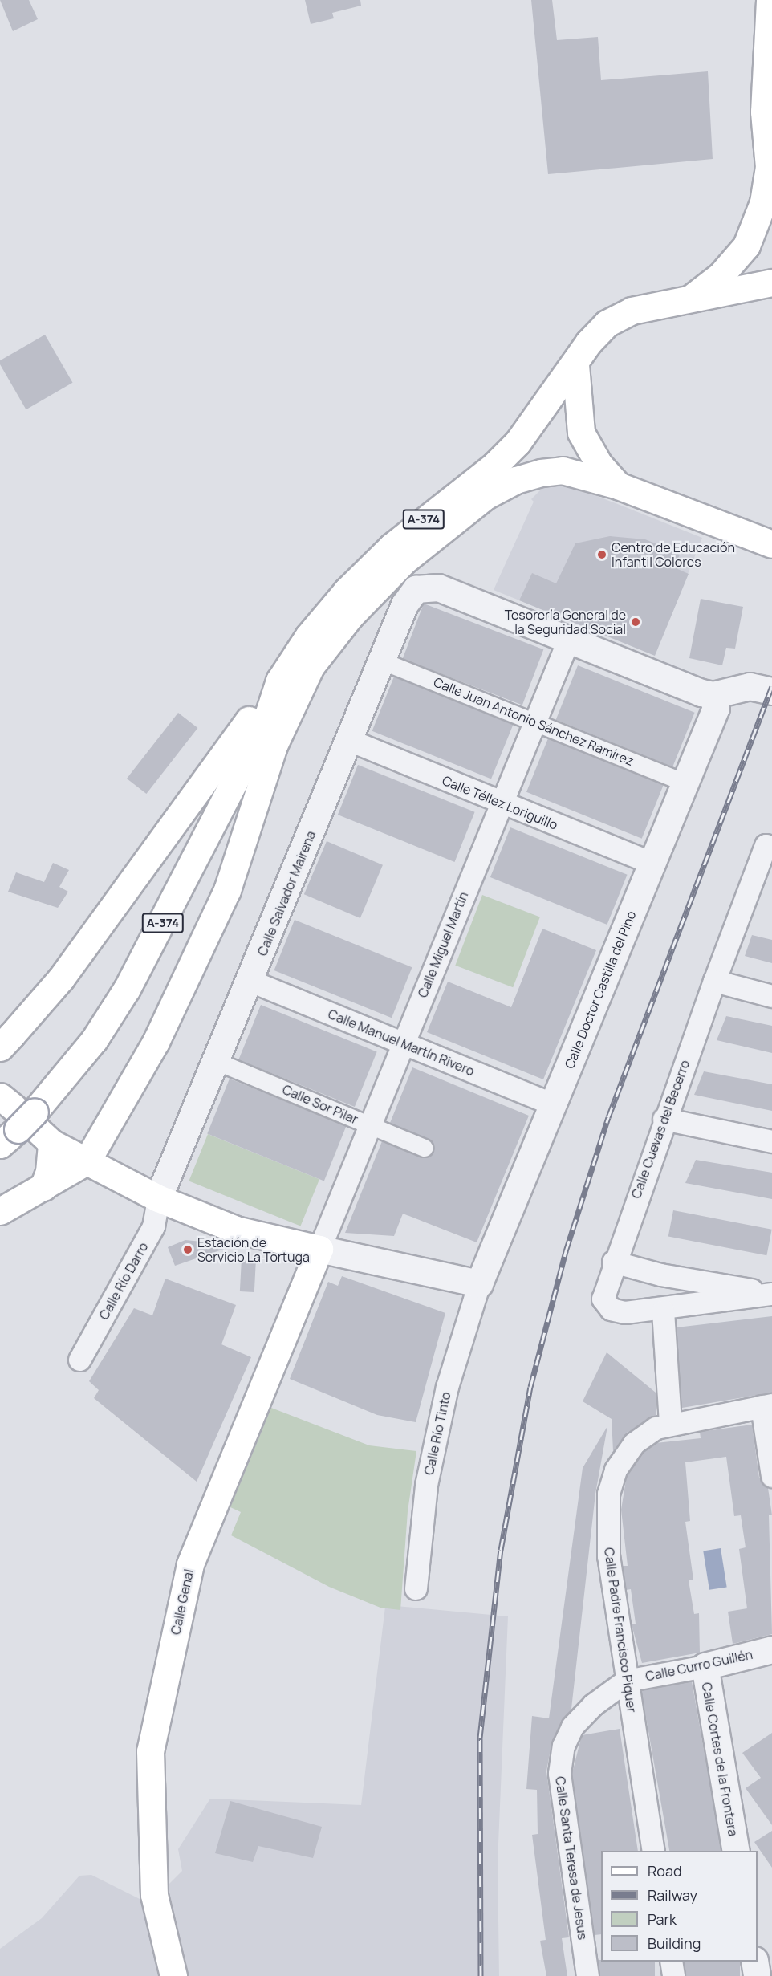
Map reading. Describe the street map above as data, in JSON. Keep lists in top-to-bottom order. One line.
{"streets":{"main road":["A-374","Calle Genal"],"street":["Calle Juan Antonio Sánchez Ramírez","Calle Téllez Loriguillo","Calle Salvador Mairena","Calle Miguel Martín","Calle Doctor Castilla del Pino","Calle Manuel Martín Rivero","Calle Sor Pilar","Calle Cuevas del Becerro","Calle Río Darro","Calle Río Tinto","Calle Padre Francisco Piquer","Calle Curro Guillén","Calle Cortes de la Frontera","Calle Santa Teresa de Jesus"]},"crossings":[["Calle Juan Antonio Sánchez Ramírez","Calle Salvador Mairena"],["Calle Juan Antonio Sánchez Ramírez","Calle Miguel Martín"],["Calle Juan Antonio Sánchez Ramírez","Calle Doctor Castilla del Pino"],["Calle Téllez Loriguillo","Calle Salvador Mairena"],["Calle Téllez Loriguillo","Calle Miguel Martín"],["Calle Téllez Loriguillo","Calle Doctor Castilla del Pino"],["Calle Salvador Mairena","Calle Miguel Martín"],["Calle Salvador Mairena","Calle Manuel Martín Rivero"],["Calle Salvador Mairena","Calle Sor Pilar"],["Calle Salvador Mairena","Calle Río Darro"],["Calle Miguel Martín","Calle Manuel Martín Rivero"],["Calle Miguel Martín","Calle Sor Pilar"],["Calle Miguel Martín","Calle Genal"],["Calle Doctor Castilla del Pino","Calle Manuel Martín Rivero"],["Calle Doctor Castilla del Pino","Calle Río Tinto"],["Calle Padre Francisco Piquer","Calle Curro Guillén"],["Calle Padre Francisco Piquer","Calle Santa Teresa de Jesus"],["Calle Curro Guillén","Calle Cortes de la Frontera"],["Calle Curro Guillén","Calle Santa Teresa de Jesus"]],"places":["Centro de Educación Infantil Colores","Tesorería General de la Seguridad Social","Estación de Servicio La Tortuga"],"legend":["Road","Railway","Park","Building"]}
